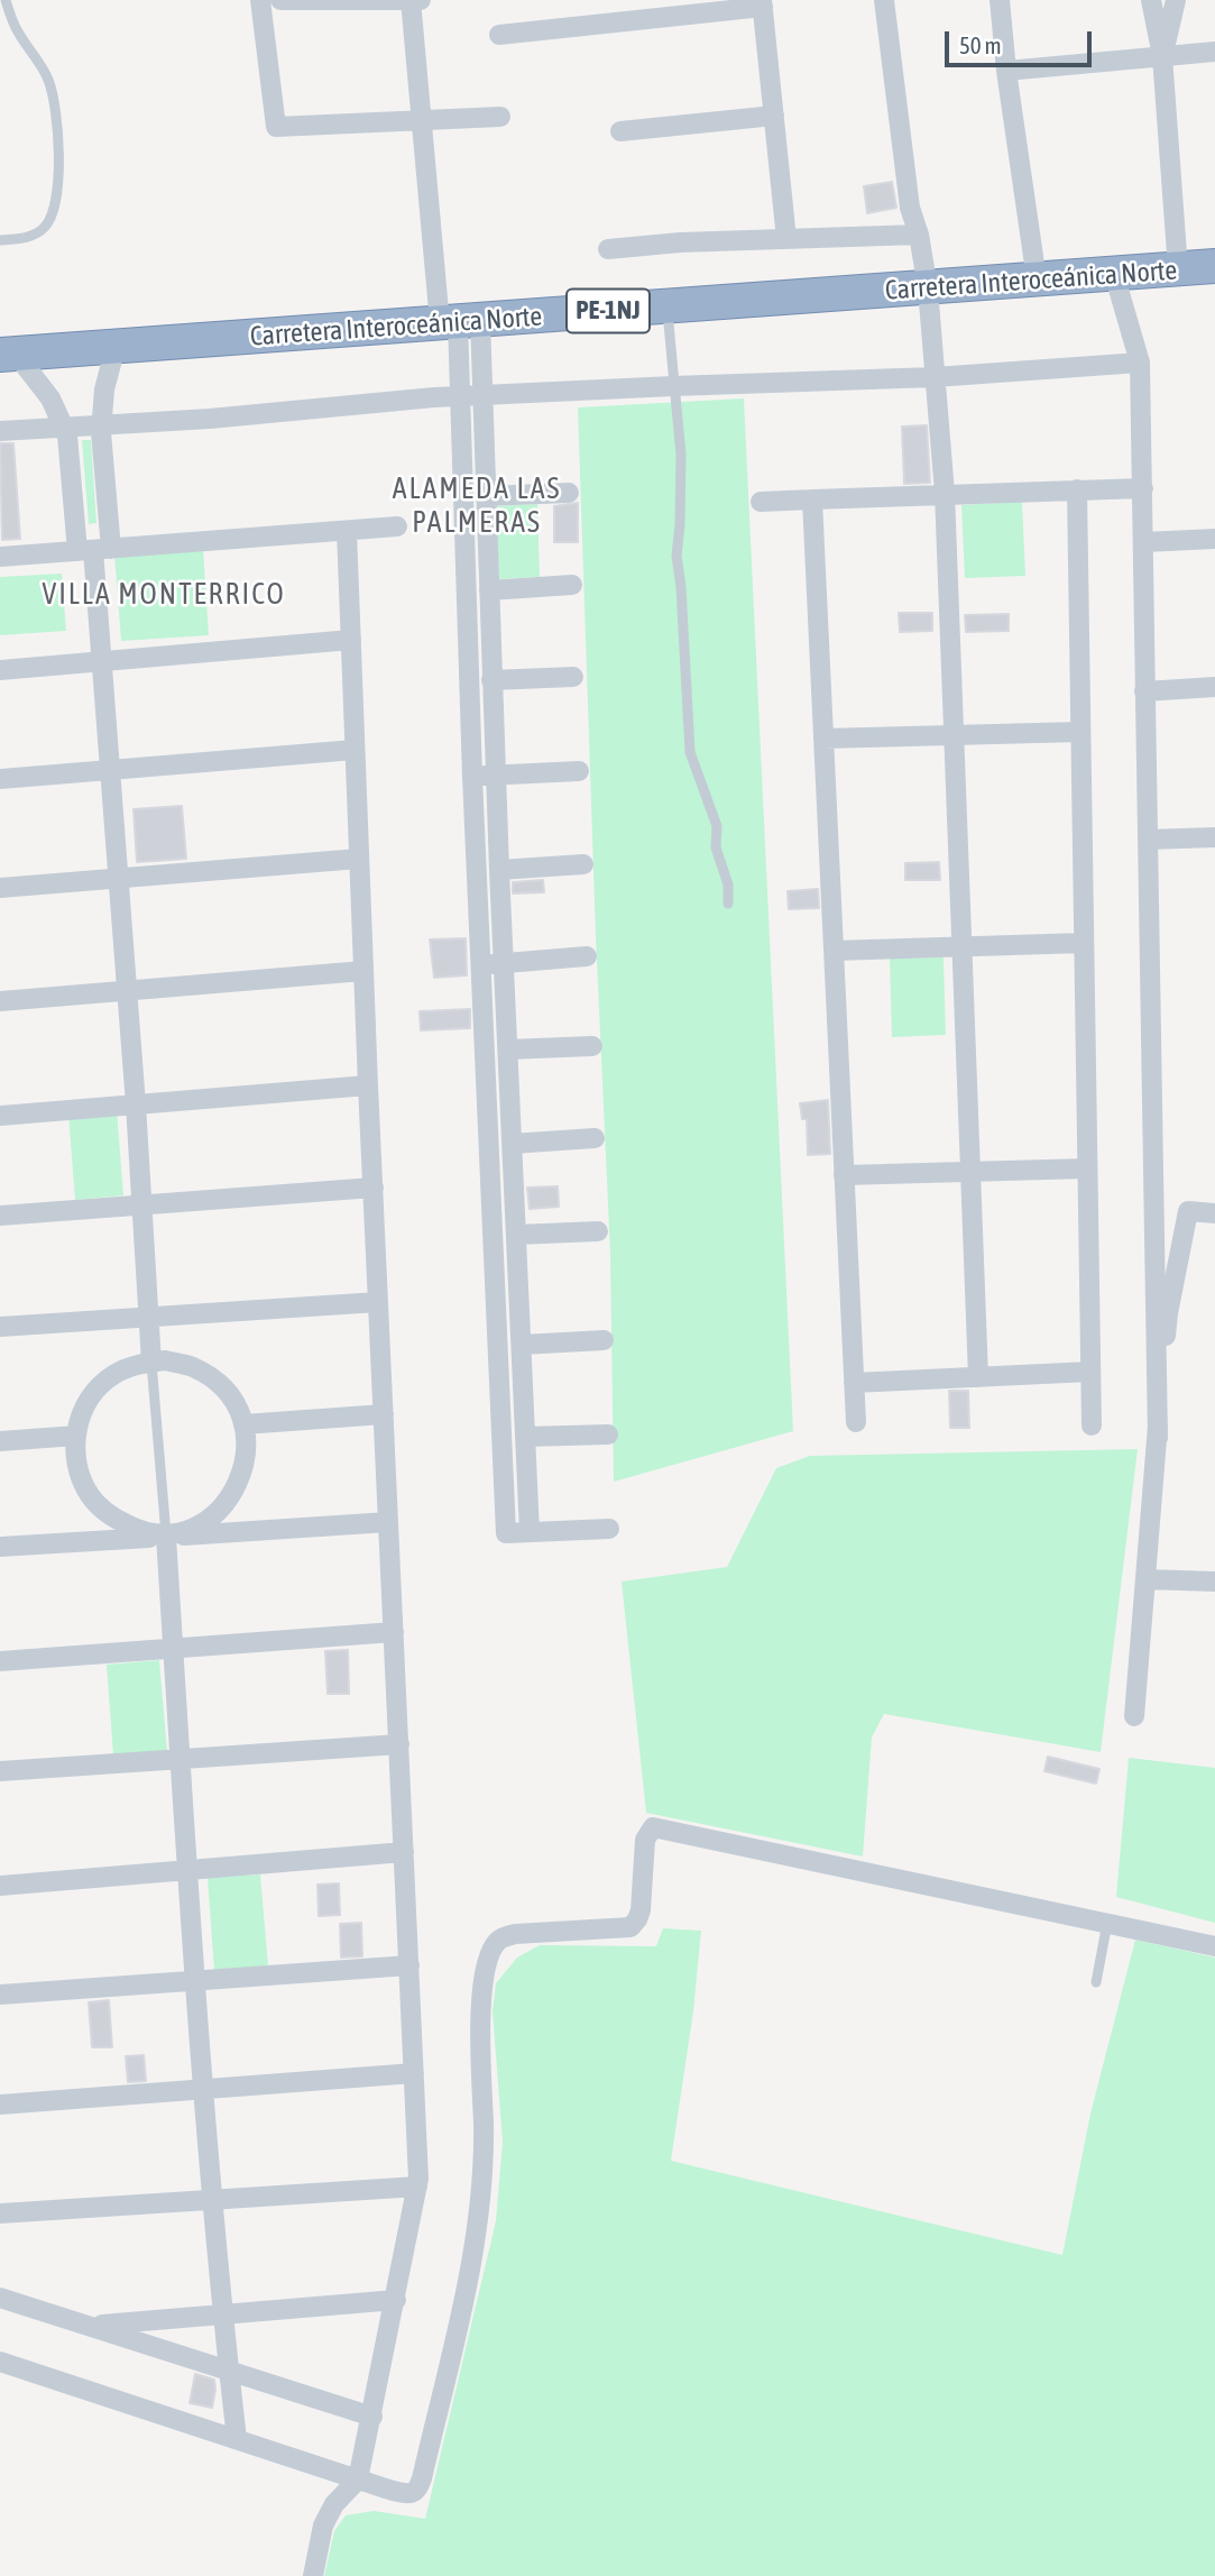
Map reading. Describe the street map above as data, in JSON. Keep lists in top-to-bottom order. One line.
{"streets":{"highway":["Carretera Interoceánica Norte","PE-1NJ"]},"districts":["ALAMEDA LAS PALMERAS","VILLA MONTERRICO"],"scale_bar":"50 m"}
